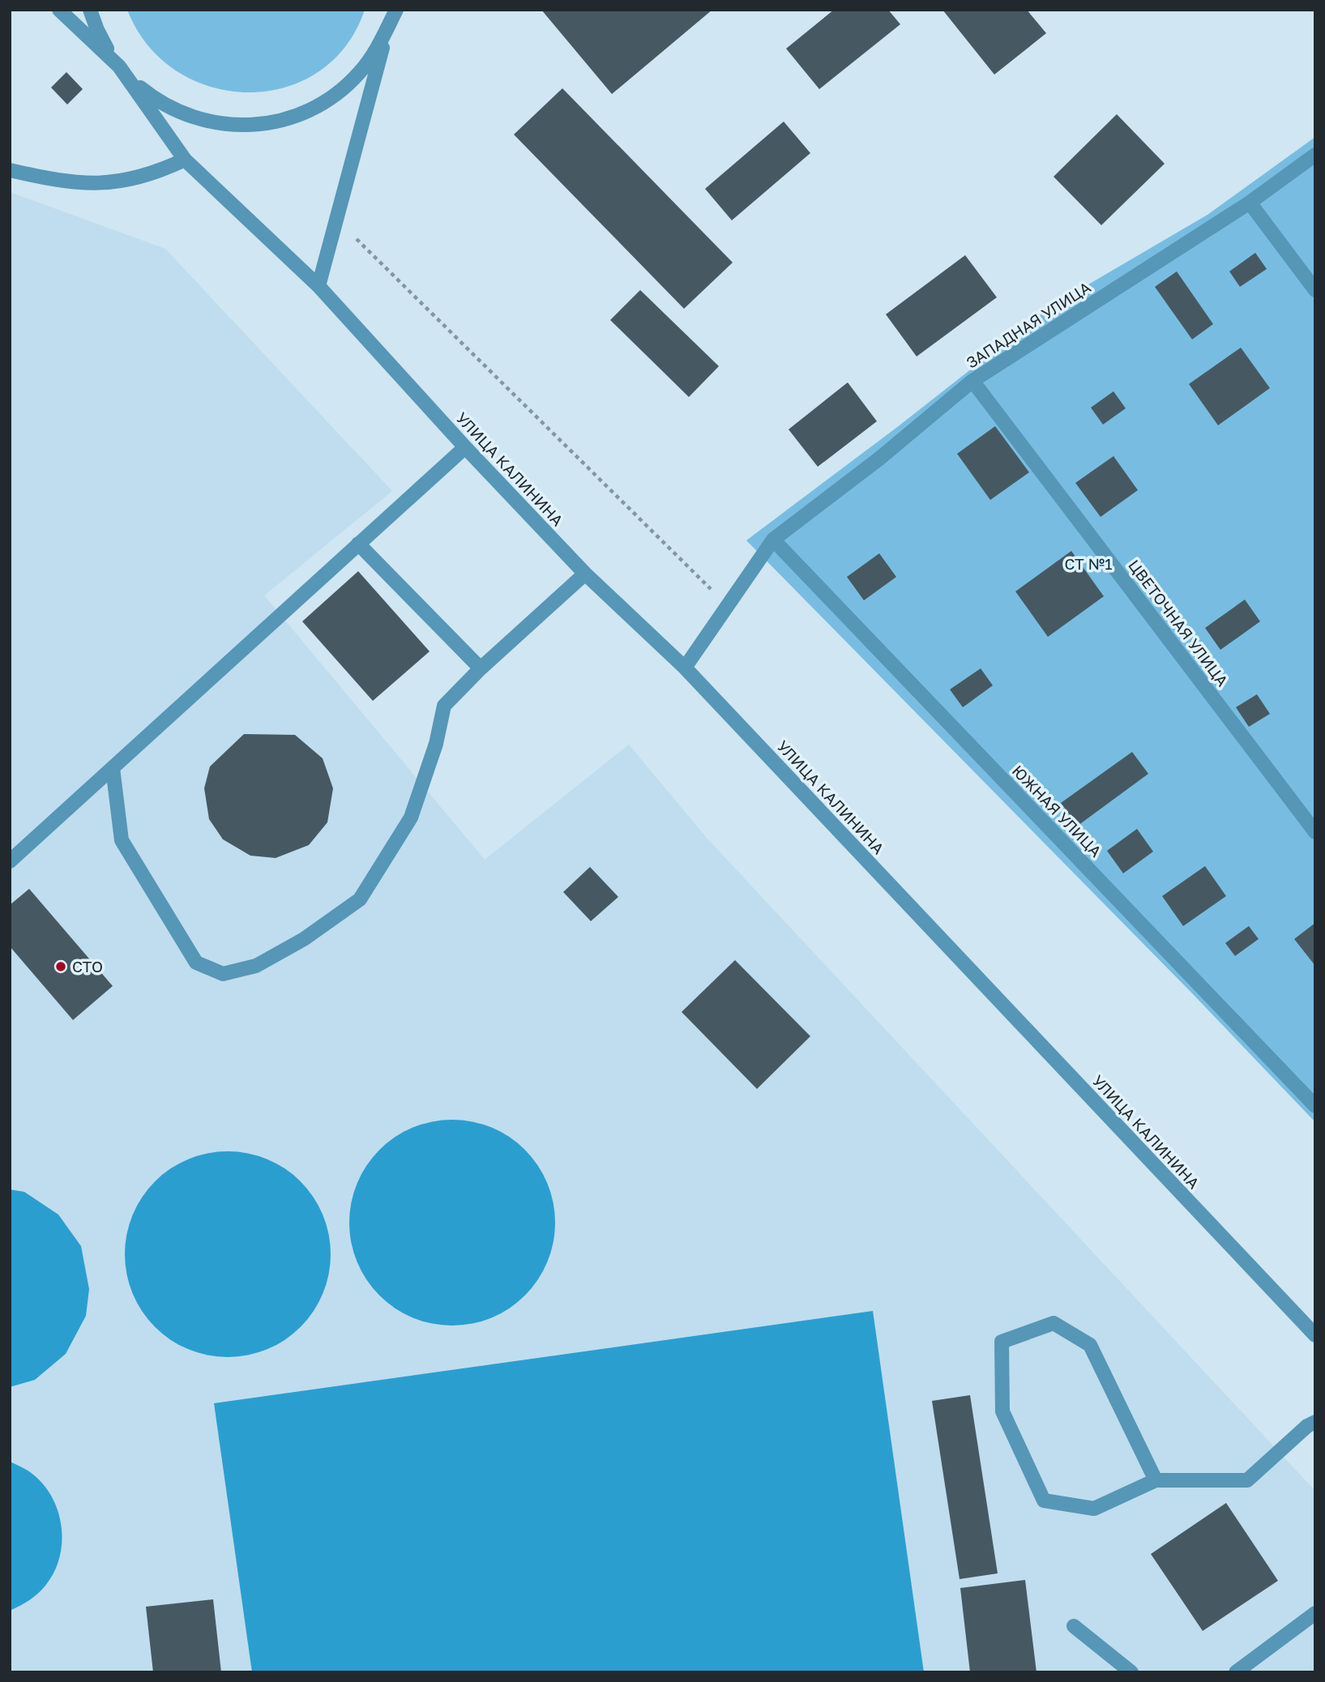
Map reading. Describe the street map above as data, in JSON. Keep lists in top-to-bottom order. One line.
{"streets":{"street":["ЗАПАДНАЯ УЛИЦА","УЛИЦА КАЛИНИНА","ЦВЕТОЧНАЯ УЛИЦА","ЮЖНАЯ УЛИЦА"]},"crossings":[["ЗАПАДНАЯ УЛИЦА","УЛИЦА КАЛИНИНА"],["ЗАПАДНАЯ УЛИЦА","ЦВЕТОЧНАЯ УЛИЦА"],["ЗАПАДНАЯ УЛИЦА","ЮЖНАЯ УЛИЦА"]],"parks":["СТ №1"],"places":["СТО"]}
